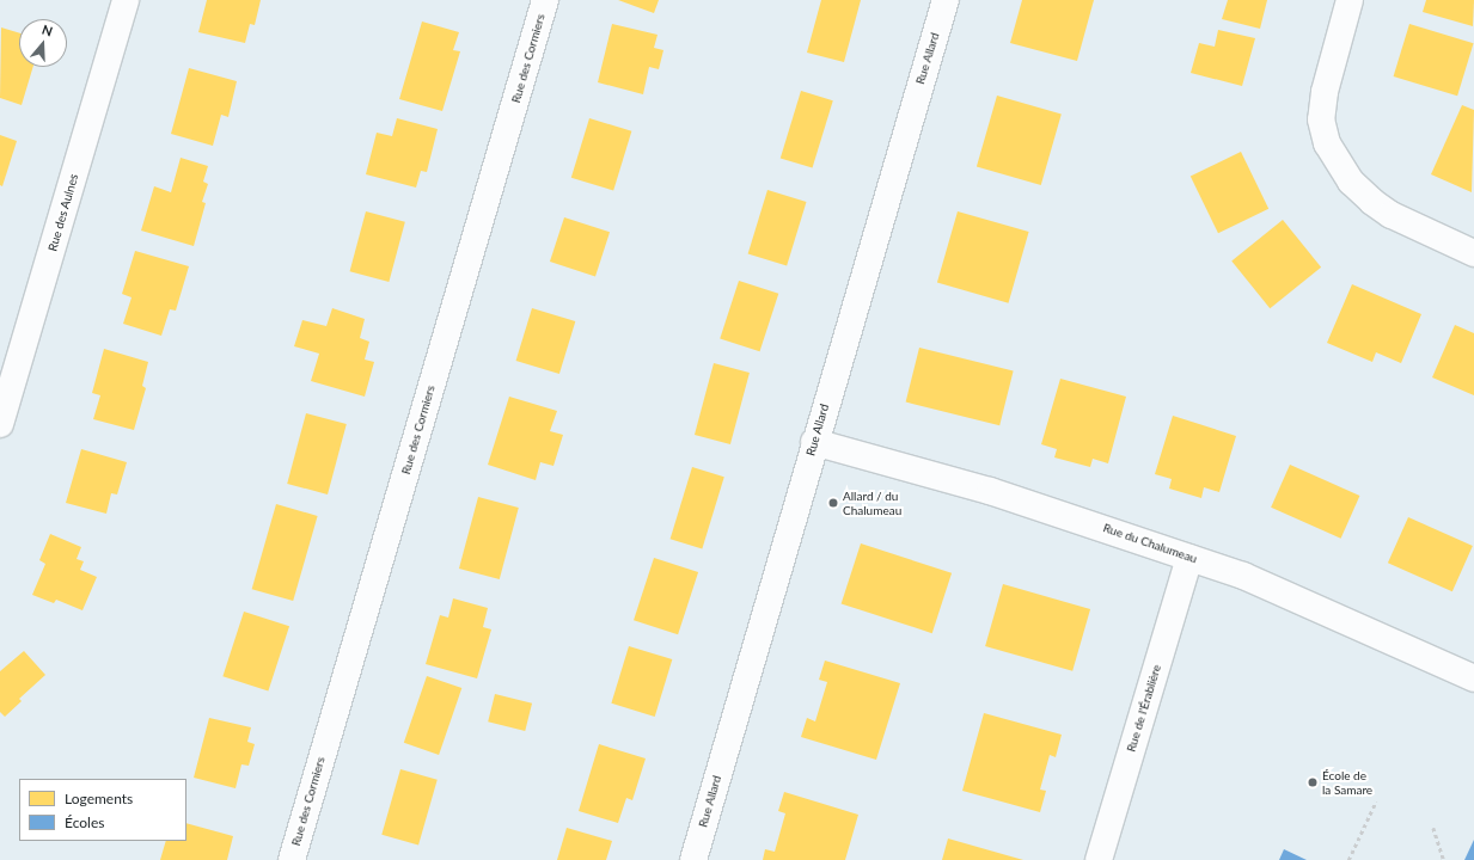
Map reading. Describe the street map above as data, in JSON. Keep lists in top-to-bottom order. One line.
{"streets":{"street":["Rue des Cormiers","Rue Allard","Rue des Aulnes","Rue du Chalumeau","Rue de l'Érablière"]},"crossings":[["Rue Allard","Rue du Chalumeau"],["Rue du Chalumeau","Rue de l'Érablière"]],"places":["Allard / du Chalumeau","École de la Samare"],"legend":["Logements","Écoles"],"north":"top"}
